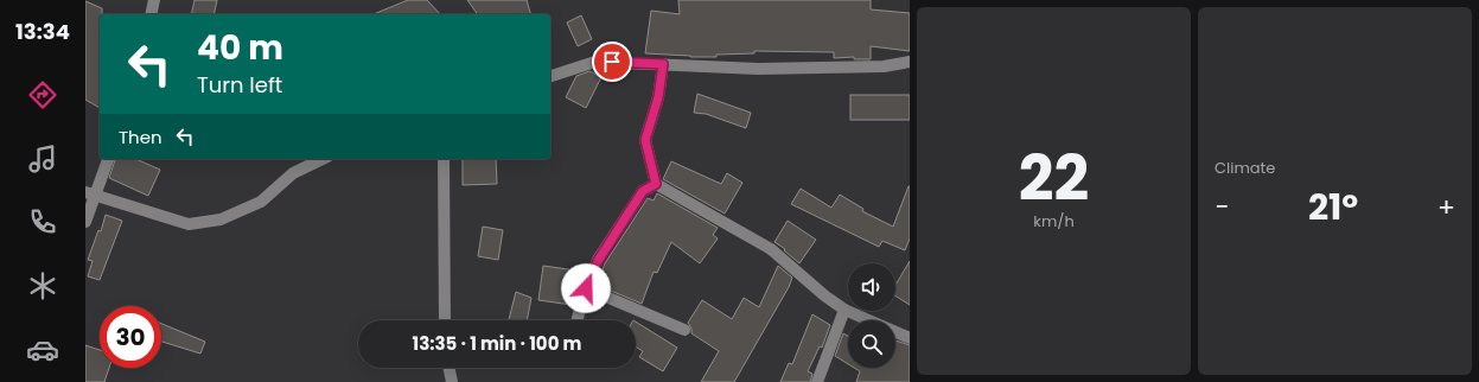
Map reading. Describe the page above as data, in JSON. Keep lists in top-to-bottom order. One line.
{"page":{"tabs":"13:34","tile":[["22","km/h"],"Climate"],"turn":["40 m","Turn left"],"then":"Then","heat":["−","21°","+"],"limit":"30","trip":"13:35 · 1 min · 100 m"}}
